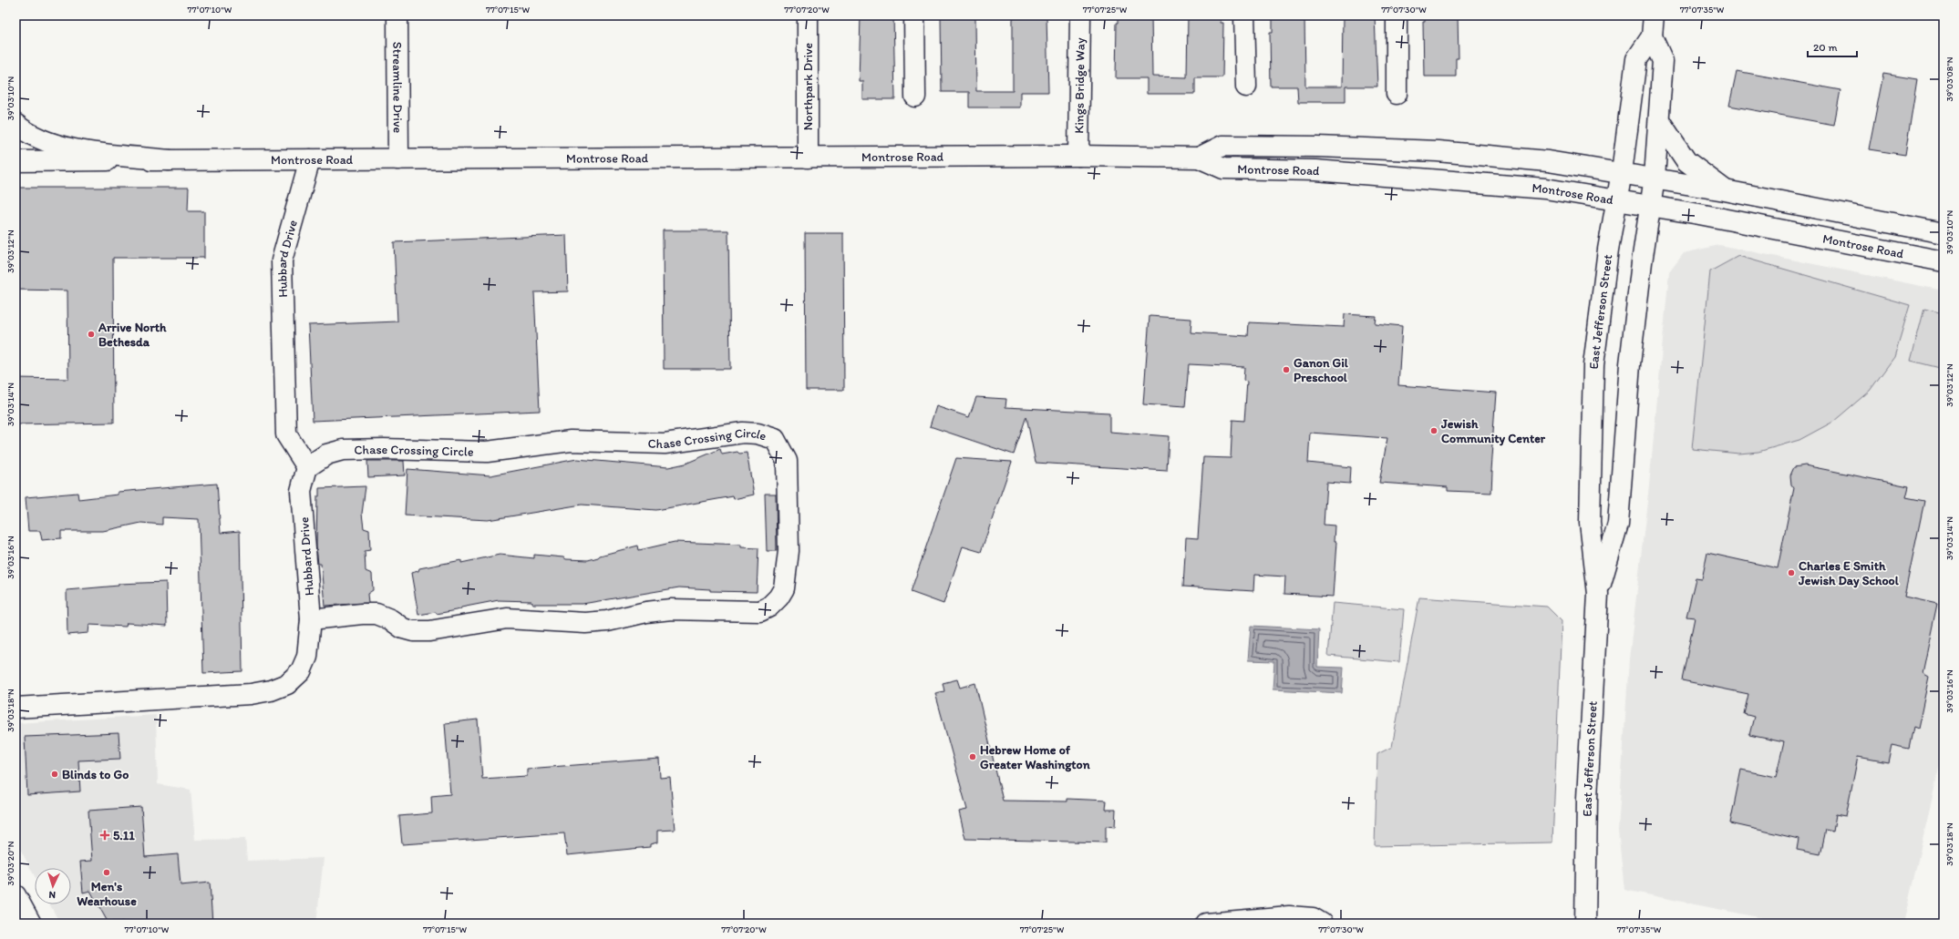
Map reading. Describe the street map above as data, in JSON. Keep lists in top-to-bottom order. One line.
{"streets":{"street":["Kings Bridge Way","Northpark Drive","Streamline Drive","Montrose Road","Hubbard Drive","East Jefferson Street","Chase Crossing Circle"]},"crossings":[["Kings Bridge Way","Montrose Road"],["Northpark Drive","Montrose Road"],["Streamline Drive","Montrose Road"],["Montrose Road","Hubbard Drive"],["Montrose Road","East Jefferson Street"],["Hubbard Drive","Chase Crossing Circle"]],"places":{"other":["Arrive North Bethesda","Ganon Gil Preschool","Jewish Community Center","Charles E Smith Jewish Day School","Hebrew Home of Greater Washington","Blinds to Go","Men's Wearhouse"],"health":["5.11"]},"scale_bar":"20 m","north":"bottom","coordinates":["77°07'10\"W","77°07'15\"W","77°07'20\"W","77°07'25\"W","77°07'30\"W","77°07'35\"W","39°03'08\"N","39°03'10\"N","39°03'12\"N","39°03'14\"N","39°03'16\"N","39°03'18\"N","39°03'20\"N"]}
